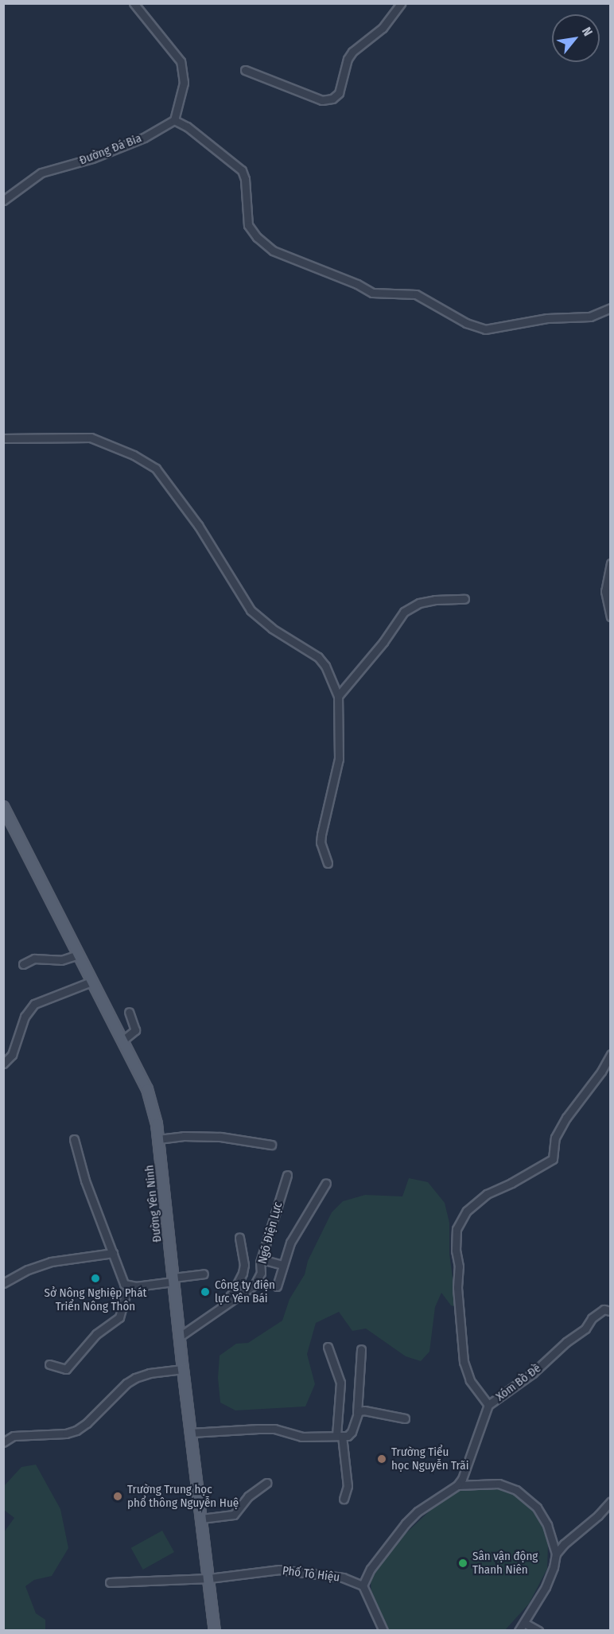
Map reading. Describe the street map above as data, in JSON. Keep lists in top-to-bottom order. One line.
{"streets":{"main road":["Đường Yên Ninh"],"street":["Đường Đá Bia","Ngõ Điện Lực","Xóm Bồ Đề","Phố Tô Hiệu"]},"crossings":[["Đường Yên Ninh","Ngõ Điện Lực"],["Đường Yên Ninh","Phố Tô Hiệu"],["Xóm Bồ Đề","Phố Tô Hiệu"]],"places":["Sở Nông Nghiệp Phát Triển Nông Thôn","Công ty điện lực Yên Bái","Trường Tiểu học Nguyễn Trãi","Trường Trung học phổ thông Nguyễn Huệ","Sân vận động Thanh Niên"],"north":"top right"}
